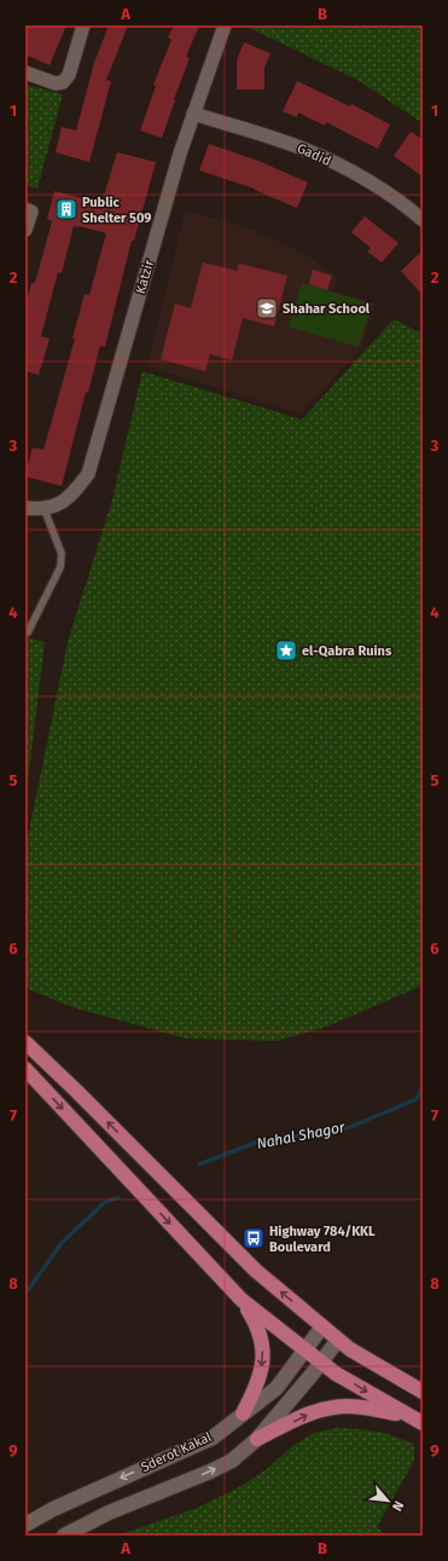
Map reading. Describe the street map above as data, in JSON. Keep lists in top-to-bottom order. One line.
{"streets":{"street":["Gadid","Katzir","Sderot Kakal"]},"crossings":[["Gadid","Katzir"]],"water":["Nahal Shagor"],"places":{"building":["Public Shelter 509"],"school or university":["Shahar School"],"place":["el-Qabra Ruins"],"bus stop":["Highway 784/KKL Boulevard"]},"north":"bottom right","grid":{"columns":["A","B"],"rows":["1","2","3","4","5","6","7","8","9"]}}
